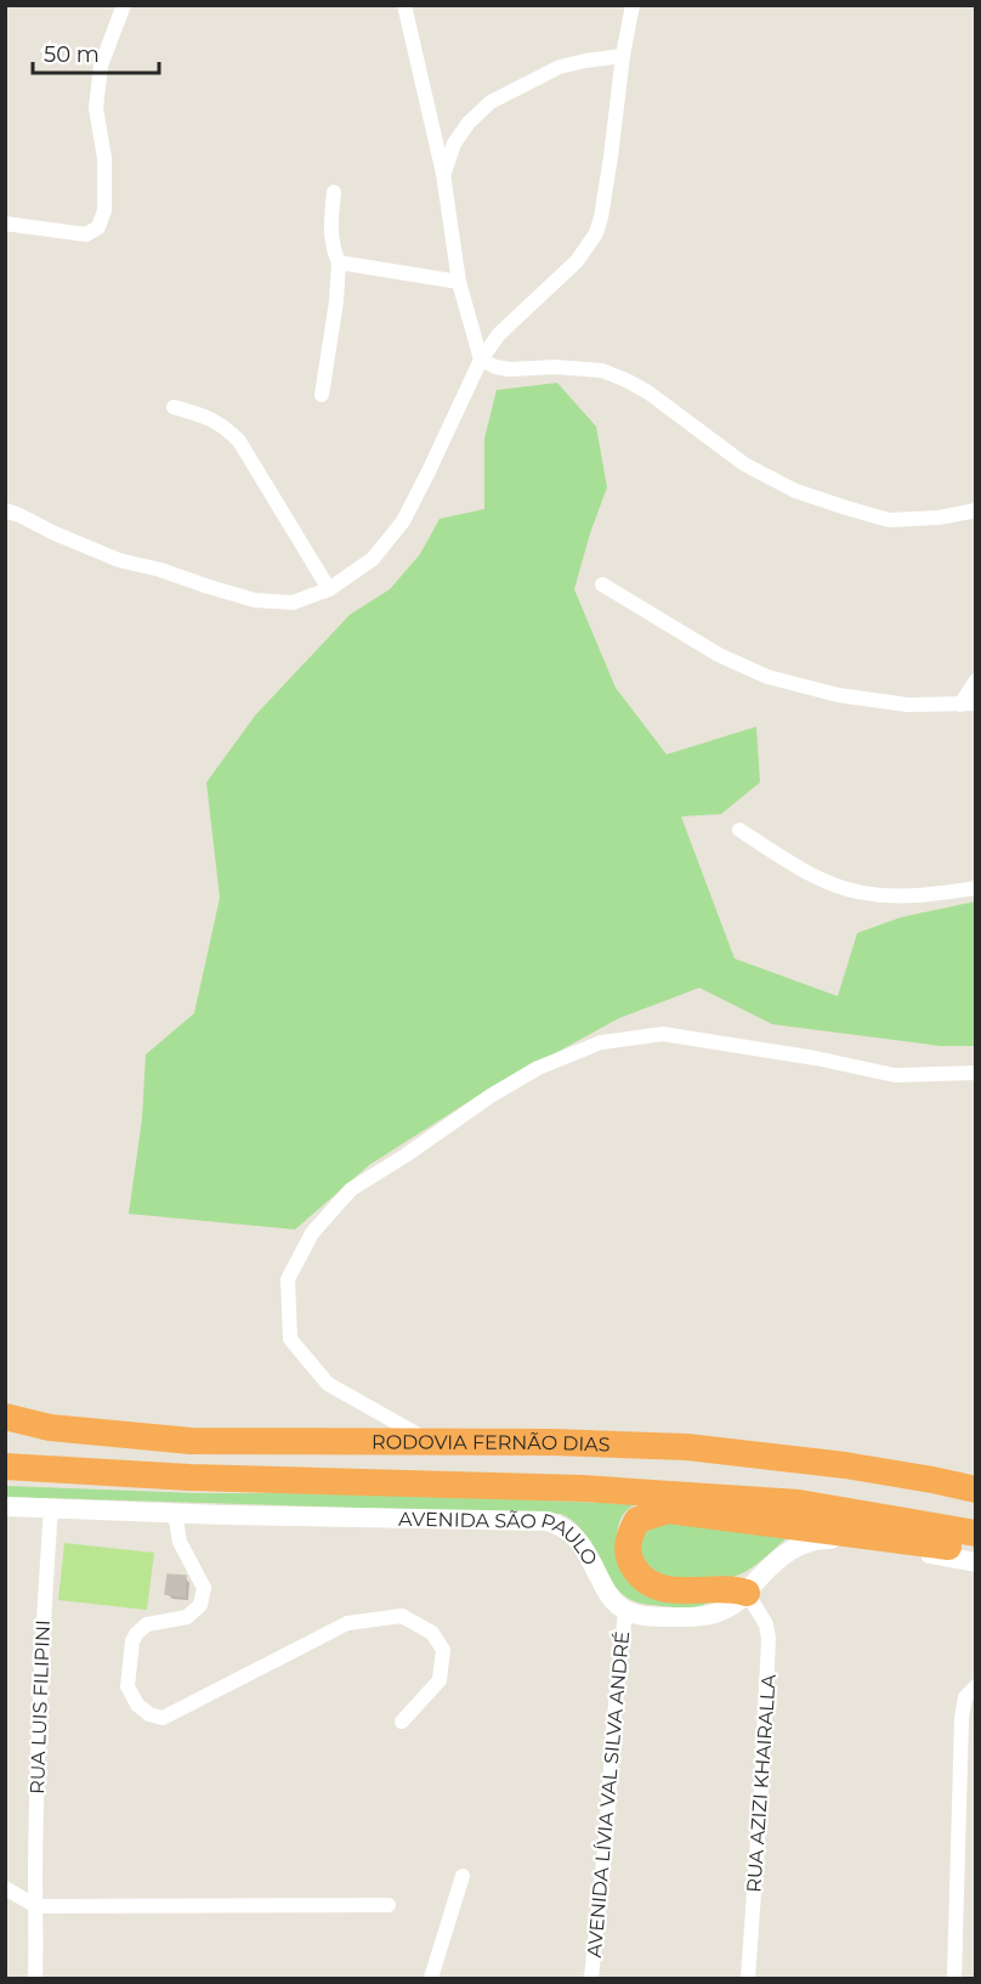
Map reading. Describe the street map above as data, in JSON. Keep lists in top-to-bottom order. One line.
{"streets":{"highway":["RODOVIA FERNÃO DIAS"],"street":["AVENIDA SÃO PAULO","RUA LUIS FILIPINI","RUA AZIZI KHAIRALLA","AVENIDA LÍVIA VAL SILVA ANDRÉ"]},"crossings":[["AVENIDA SÃO PAULO","RUA LUIS FILIPINI"],["AVENIDA SÃO PAULO","AVENIDA LÍVIA VAL SILVA ANDRÉ"]],"scale_bar":"50 m"}
